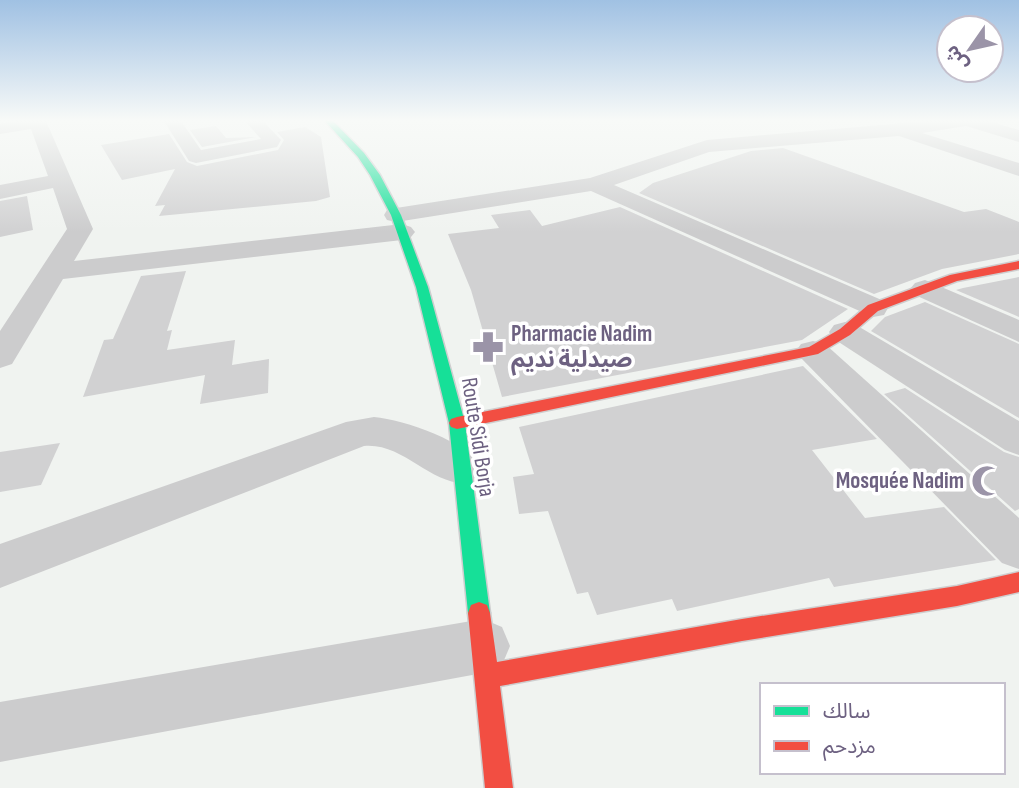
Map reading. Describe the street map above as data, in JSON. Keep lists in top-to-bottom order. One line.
{"streets":{"street":["Route Sidi Borja"]},"places":{"pharmacy":["Pharmacie Nadim صيدلية نديم"],"mosque":["Mosquée Nadim"]},"legend":["سالك","مزدحم"],"north":"bottom left"}
